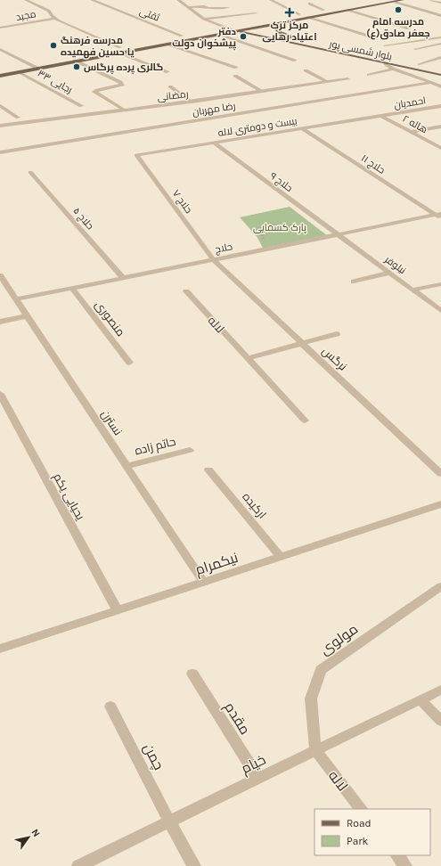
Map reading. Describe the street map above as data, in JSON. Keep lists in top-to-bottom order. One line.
{"streets":{"main road":["بلوار شمسی پور"],"street":["ثقتی","مجید","رجایی ۳۳","رمضانی","احمدیان","رضا مهربان","هاله ۲","بیست و دومتری لاله","حلاج ۱۱","حلاج ۹","حلاج ۷","حلاج ۵","حلاج","نیلوفر","منصوری","لاله","نرگس","نسترن","حاتم زاده","یحیایی یکم","ارکیده","نیکمرام","مولوی","مقدم","چمن","خیام"]},"crossings":[["احمدیان","هاله ۲"],["احمدیان","بیست و دومتری لاله"],["هاله ۲","بیست و دومتری لاله"],["بیست و دومتری لاله","حلاج ۱۱"],["بیست و دومتری لاله","حلاج ۹"],["بیست و دومتری لاله","حلاج ۷"],["حلاج ۱۱","حلاج"],["حلاج ۹","حلاج"],["حلاج ۹","نیلوفر"],["حلاج ۷","حلاج"],["حلاج ۷","نرگس"],["حلاج ۵","حلاج"],["حلاج","نیلوفر"],["حلاج","منصوری"],["حلاج","نرگس"],["حلاج","نسترن"],["لاله","مولوی"],["لاله","خیام"],["نسترن","حاتم زاده"],["نسترن","نیکمرام"],["یحیایی یکم","نیکمرام"],["ارکیده","نیکمرام"],["مولوی","خیام"],["مقدم","خیام"],["چمن","خیام"]],"parks":["پارک کسمایی"],"places":{"other":["مدرسه امام جعفر صادق(ع)","دفتر پیشخوان دولت","مدرسه فرهنگ یا حسین فهمیده","گالری پرده پرگاس"],"health":["مرکز ترک اعتیاد رهایی"]},"legend":["Road","Park"],"north":"top right"}
